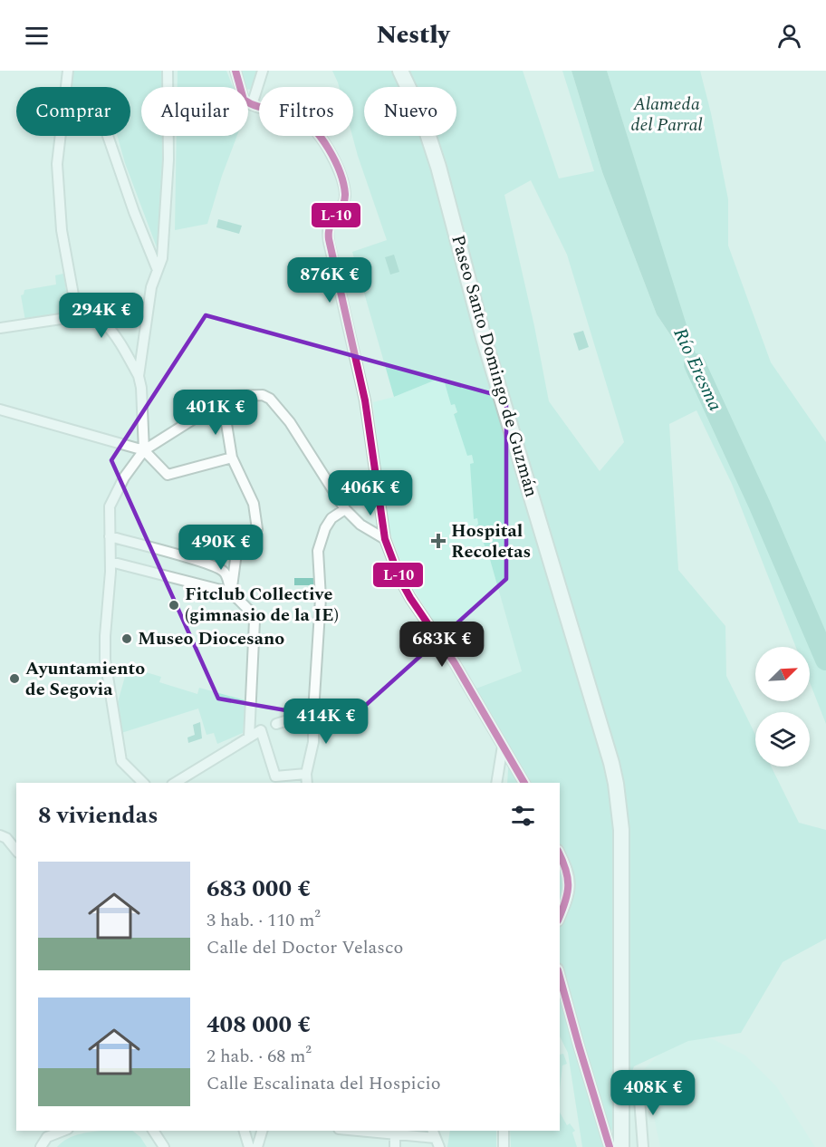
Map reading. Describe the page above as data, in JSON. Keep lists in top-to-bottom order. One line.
{"streets":{"main road":["Paseo Santo Domingo de Guzmán"]},"water":["Río Eresma"],"parks":["Alameda del Parral"],"places":{"health":["Hospital Recoletas"],"other":["Fitclub Collective (gimnasio de la IE)","Museo Diocesano","Ayuntamiento de Segovia"]},"lines":["transit line L-10"],"north":"top right","page":{"header":"Nestly","chip":["Comprar","Alquilar","Filtros","Nuevo"],"price":["876K €","294K €","401K €","406K €","490K €","683K €","414K €","408K €"],"heading":"8 viviendas","list":[{"name":"683 000 €","note":"3 hab. · 110 m² · Calle del Doctor Velasco"},{"name":"408 000 €","note":"2 hab. · 68 m² · Calle Escalinata del Hospicio"}]}}
